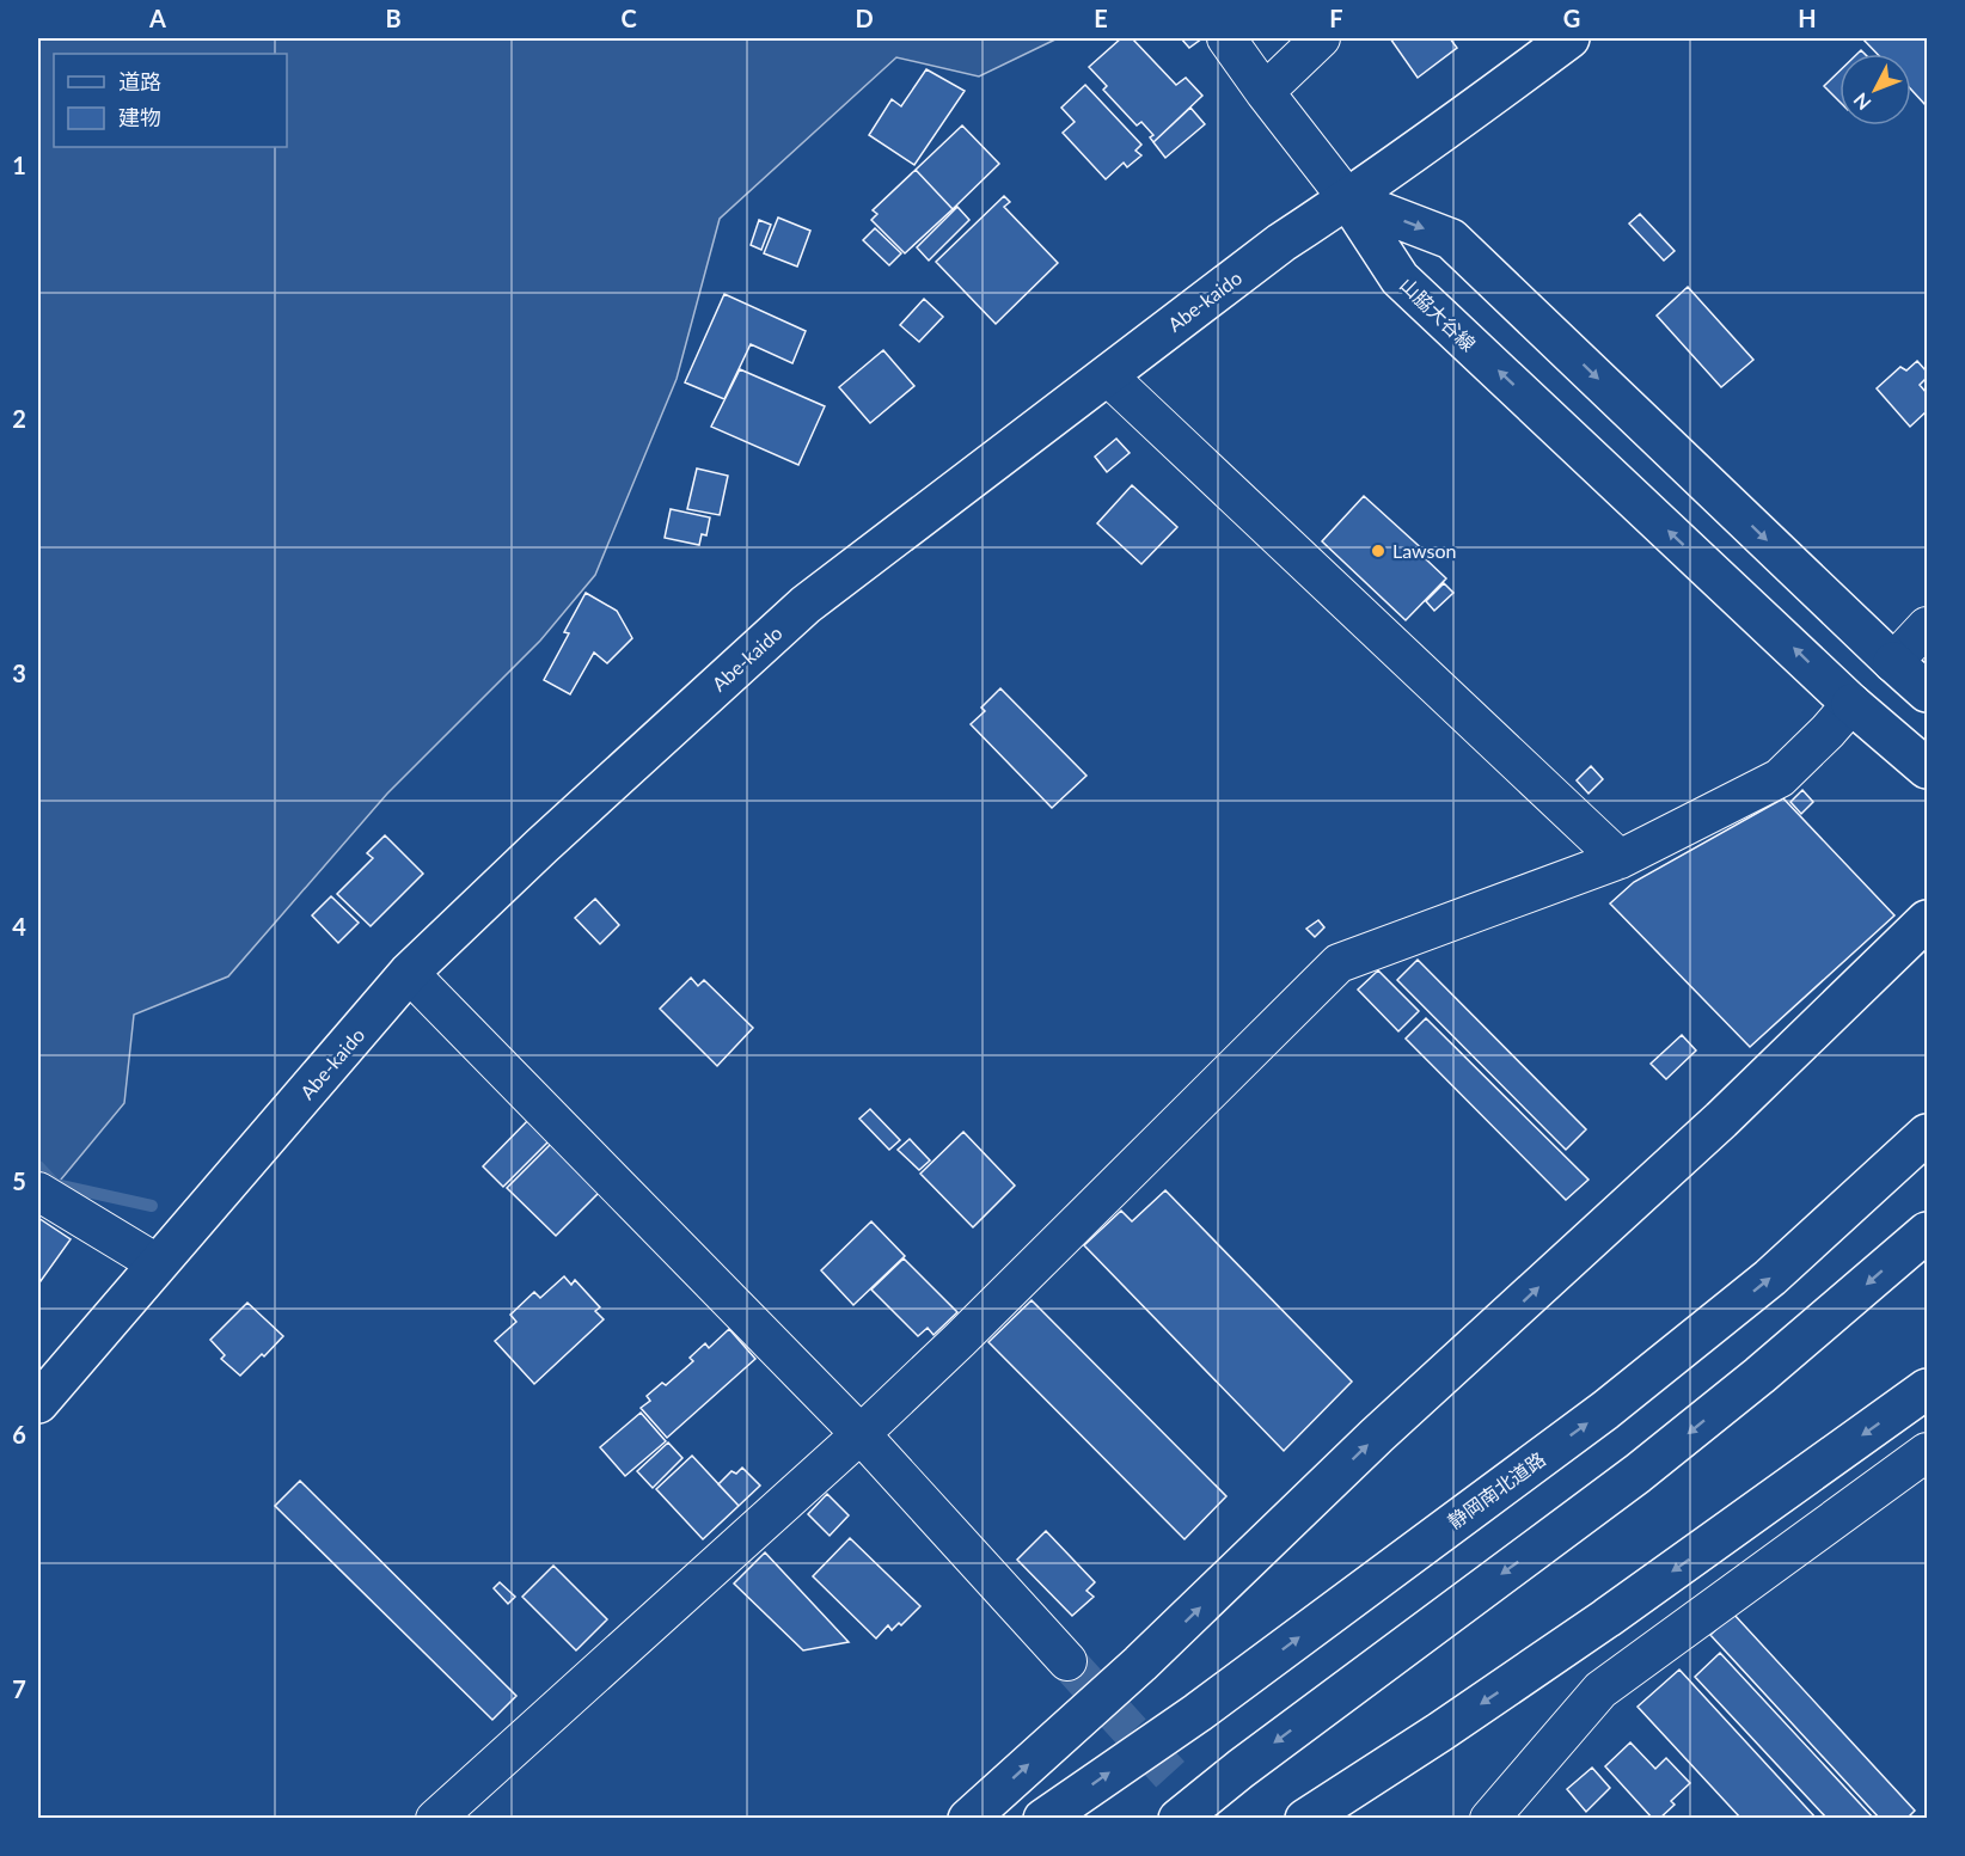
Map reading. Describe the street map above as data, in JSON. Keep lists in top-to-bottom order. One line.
{"streets":{"main road":["Abe-kaido","山脇大谷線","静岡南北道路"]},"crossings":[["Abe-kaido","山脇大谷線"]],"places":["Lawson"],"legend":["道路","建物"],"north":"bottom left","grid":{"columns":["A","B","C","D","E","F","G","H"],"rows":["1","2","3","4","5","6","7"]}}
